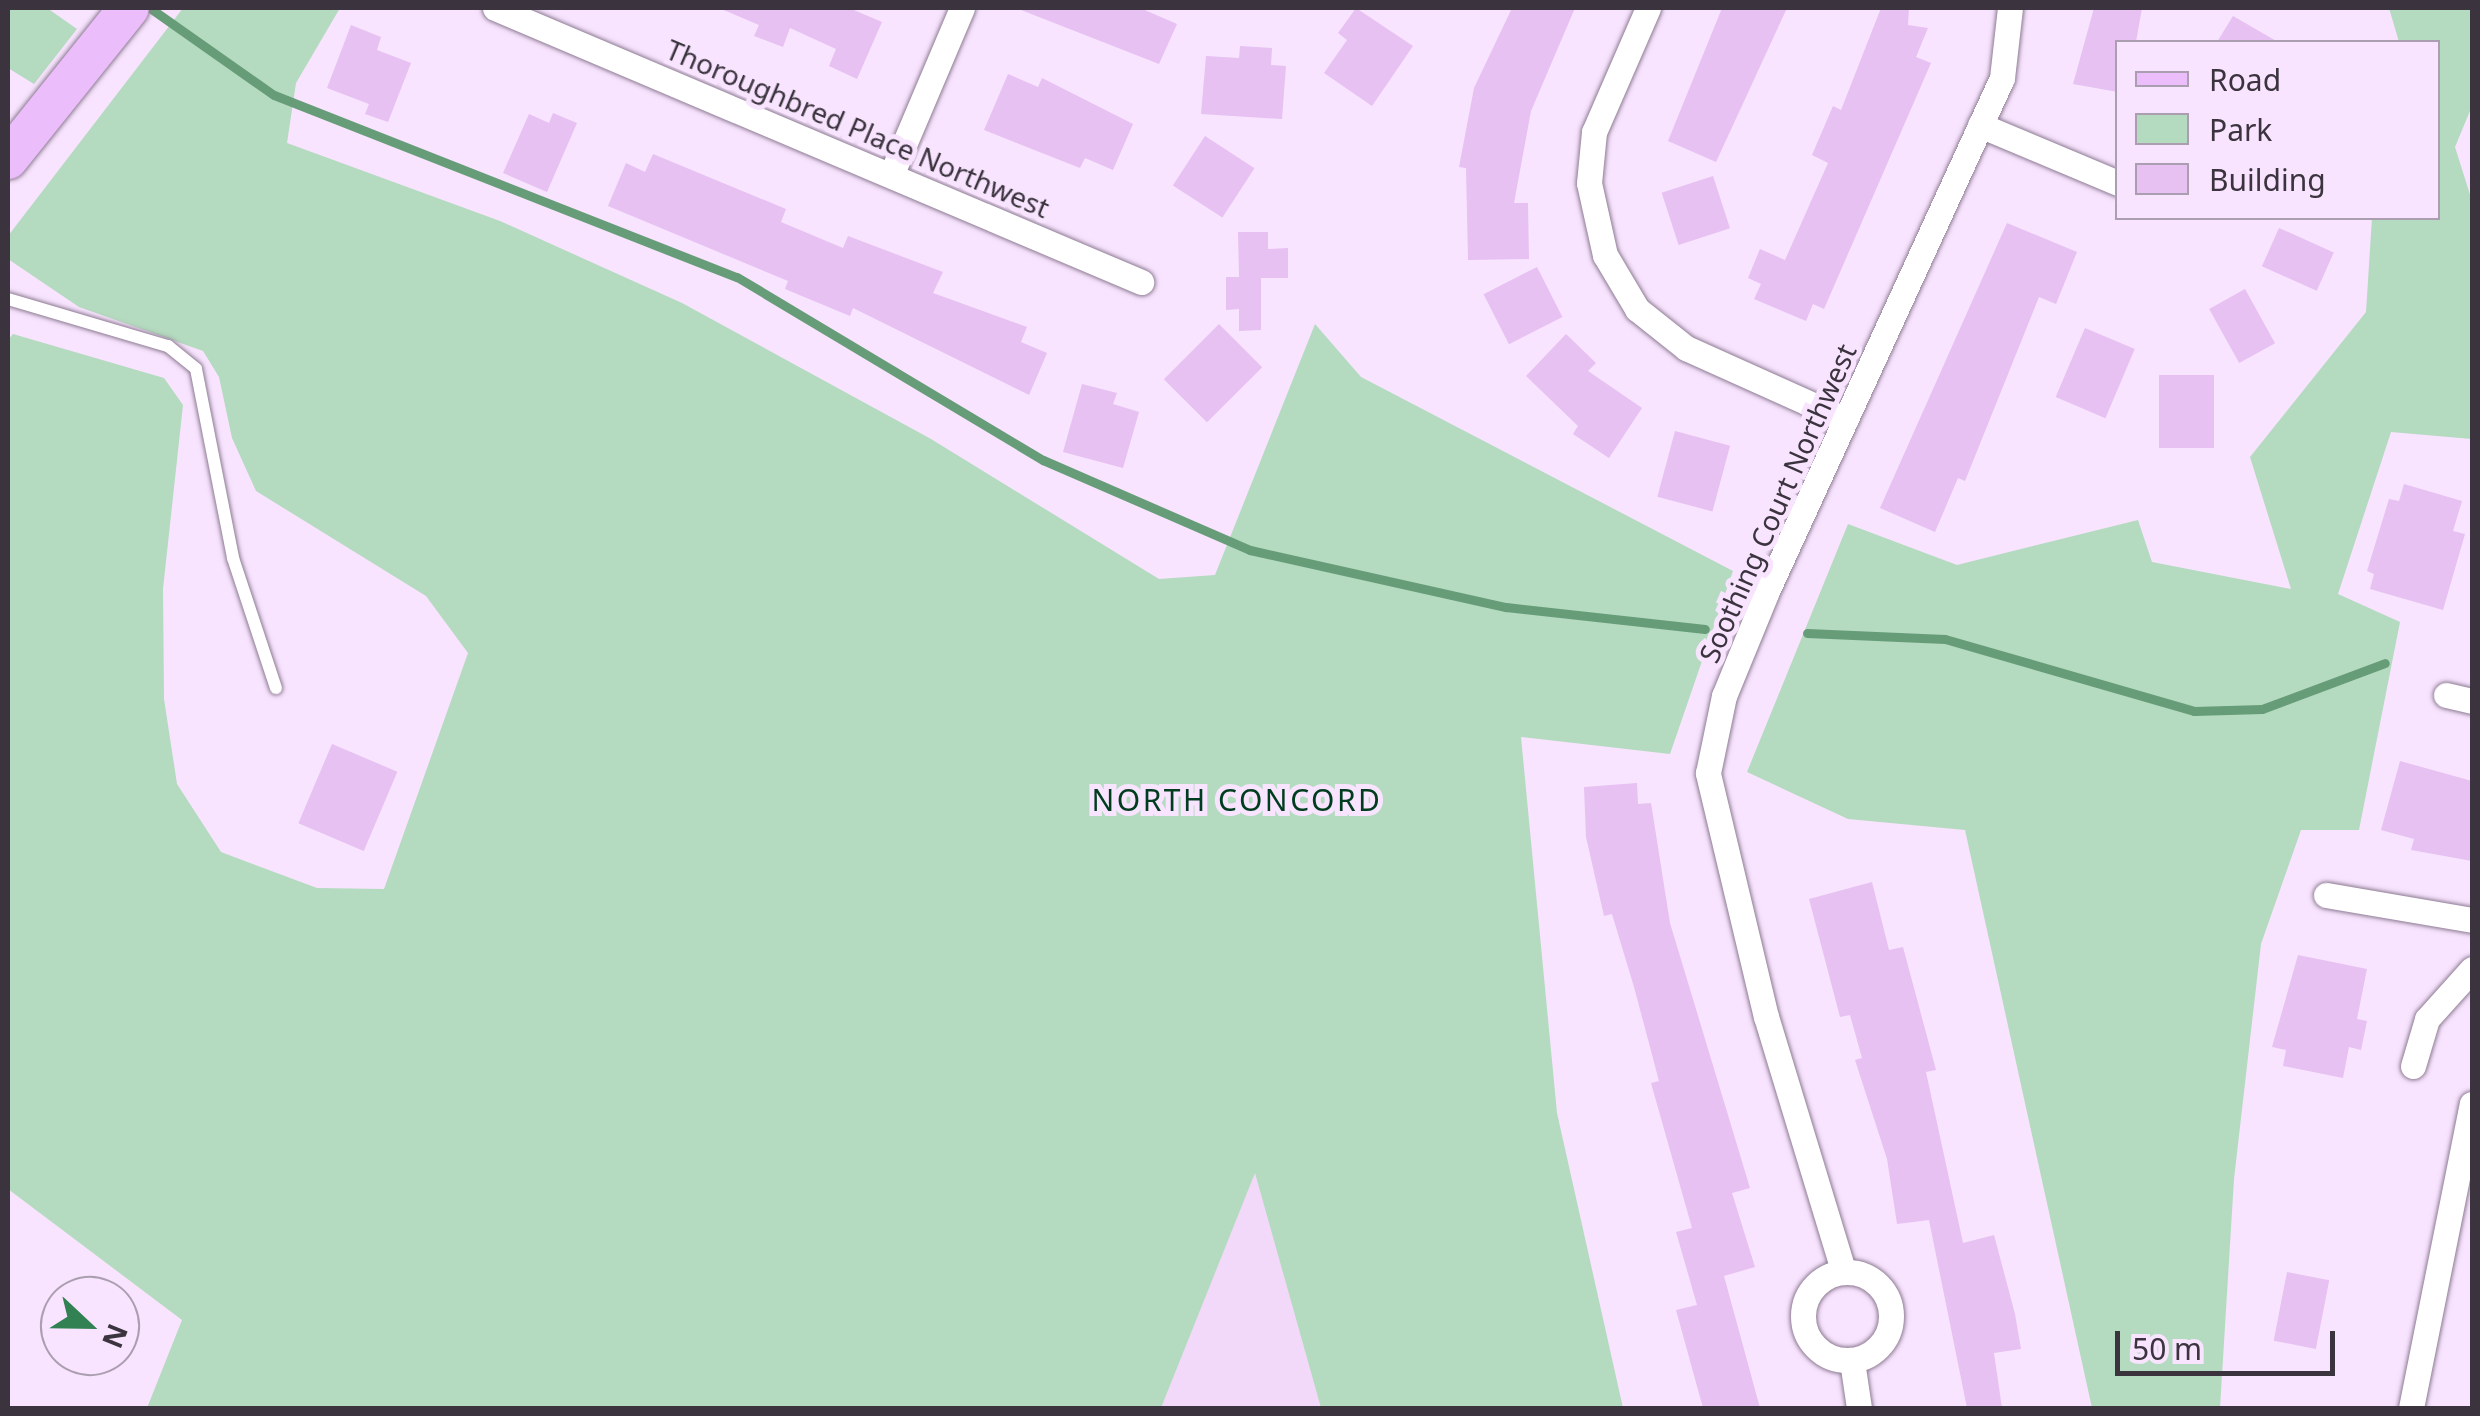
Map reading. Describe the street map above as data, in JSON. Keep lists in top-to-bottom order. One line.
{"streets":{"street":["Thoroughbred Place Northwest","Soothing Court Northwest"]},"districts":["NORTH CONCORD"],"legend":["Road","Park","Building"],"scale_bar":"50 m","north":"right"}
